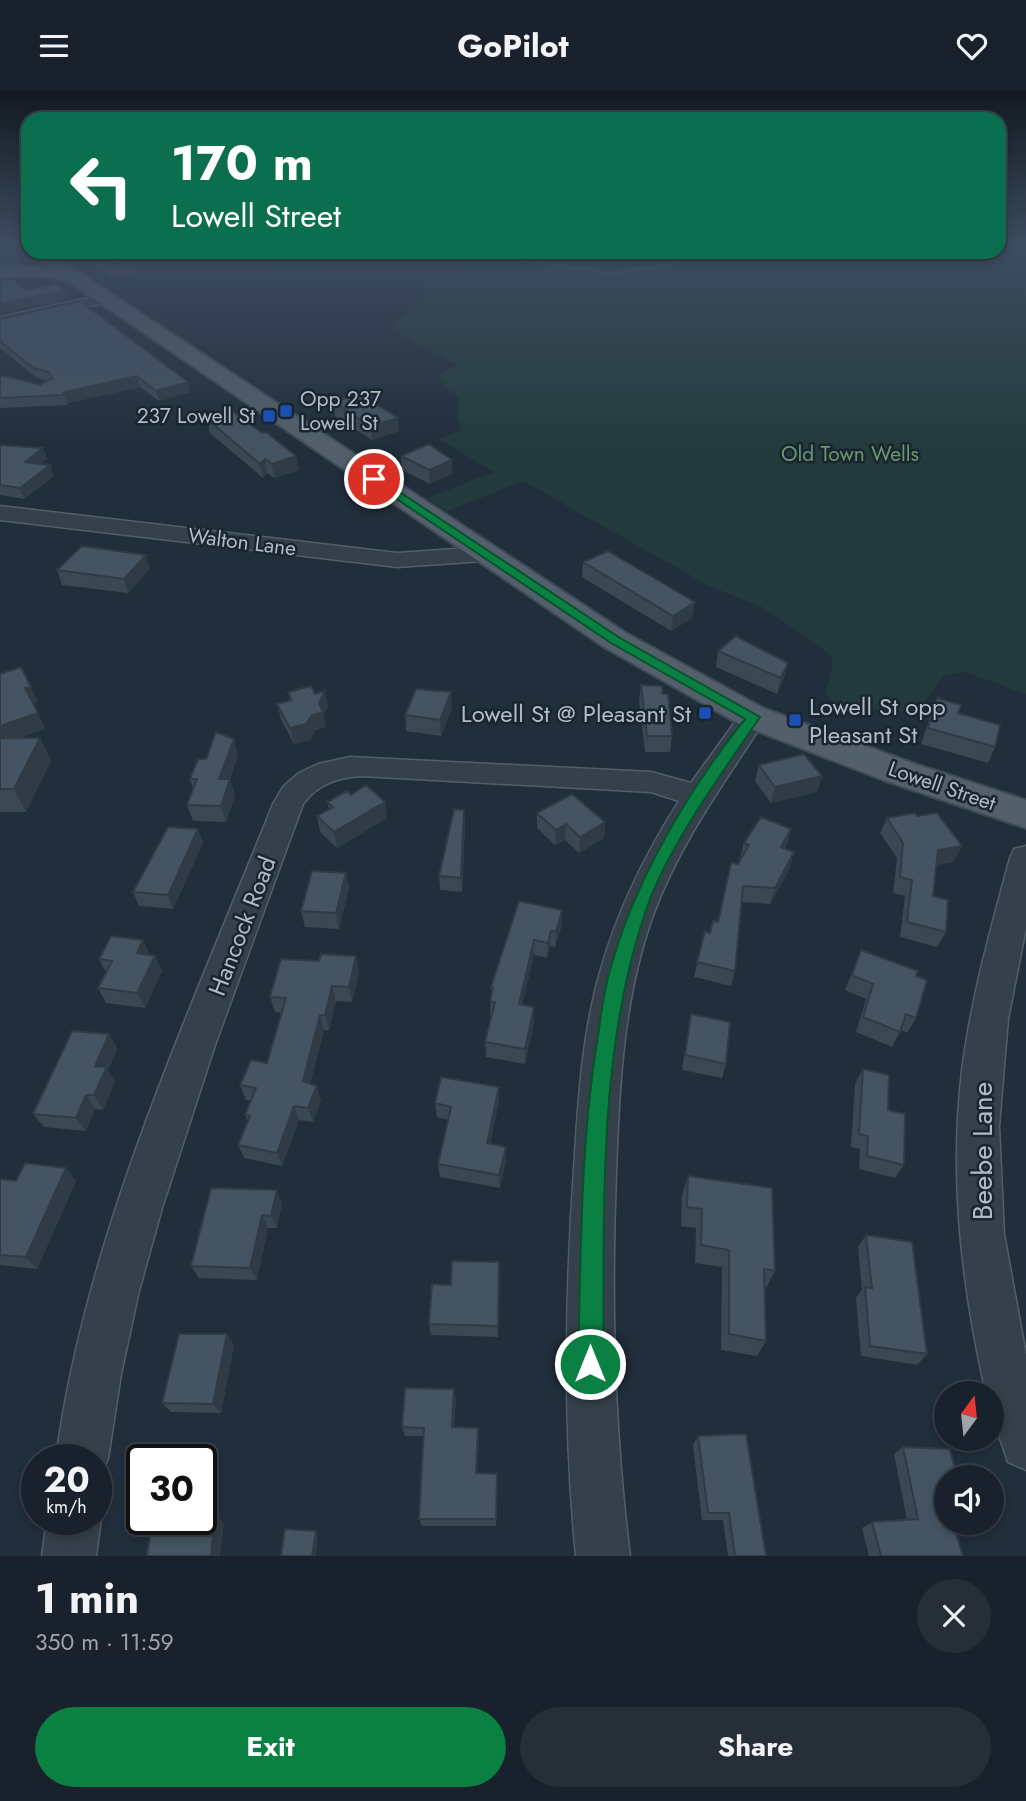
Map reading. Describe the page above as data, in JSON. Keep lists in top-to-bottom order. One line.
{"streets":{"main road":["Lowell Street"],"street":["Walton Lane","Hancock Road","Beebe Lane"]},"crossings":[["Walton Lane","Lowell Street"]],"parks":["Old Town Wells"],"places":{"transit":["Opp 237 Lowell St","237 Lowell St","Lowell St @ Pleasant St","Lowell St opp Pleasant St"]},"north":"top","page":{"header":"GoPilot","turn":["170 m","Lowell Street"],"speed":"20 km/h","limit":"30","heading":["1 min","350 m · 11:59"],"buttons":["Exit","Share"]}}
